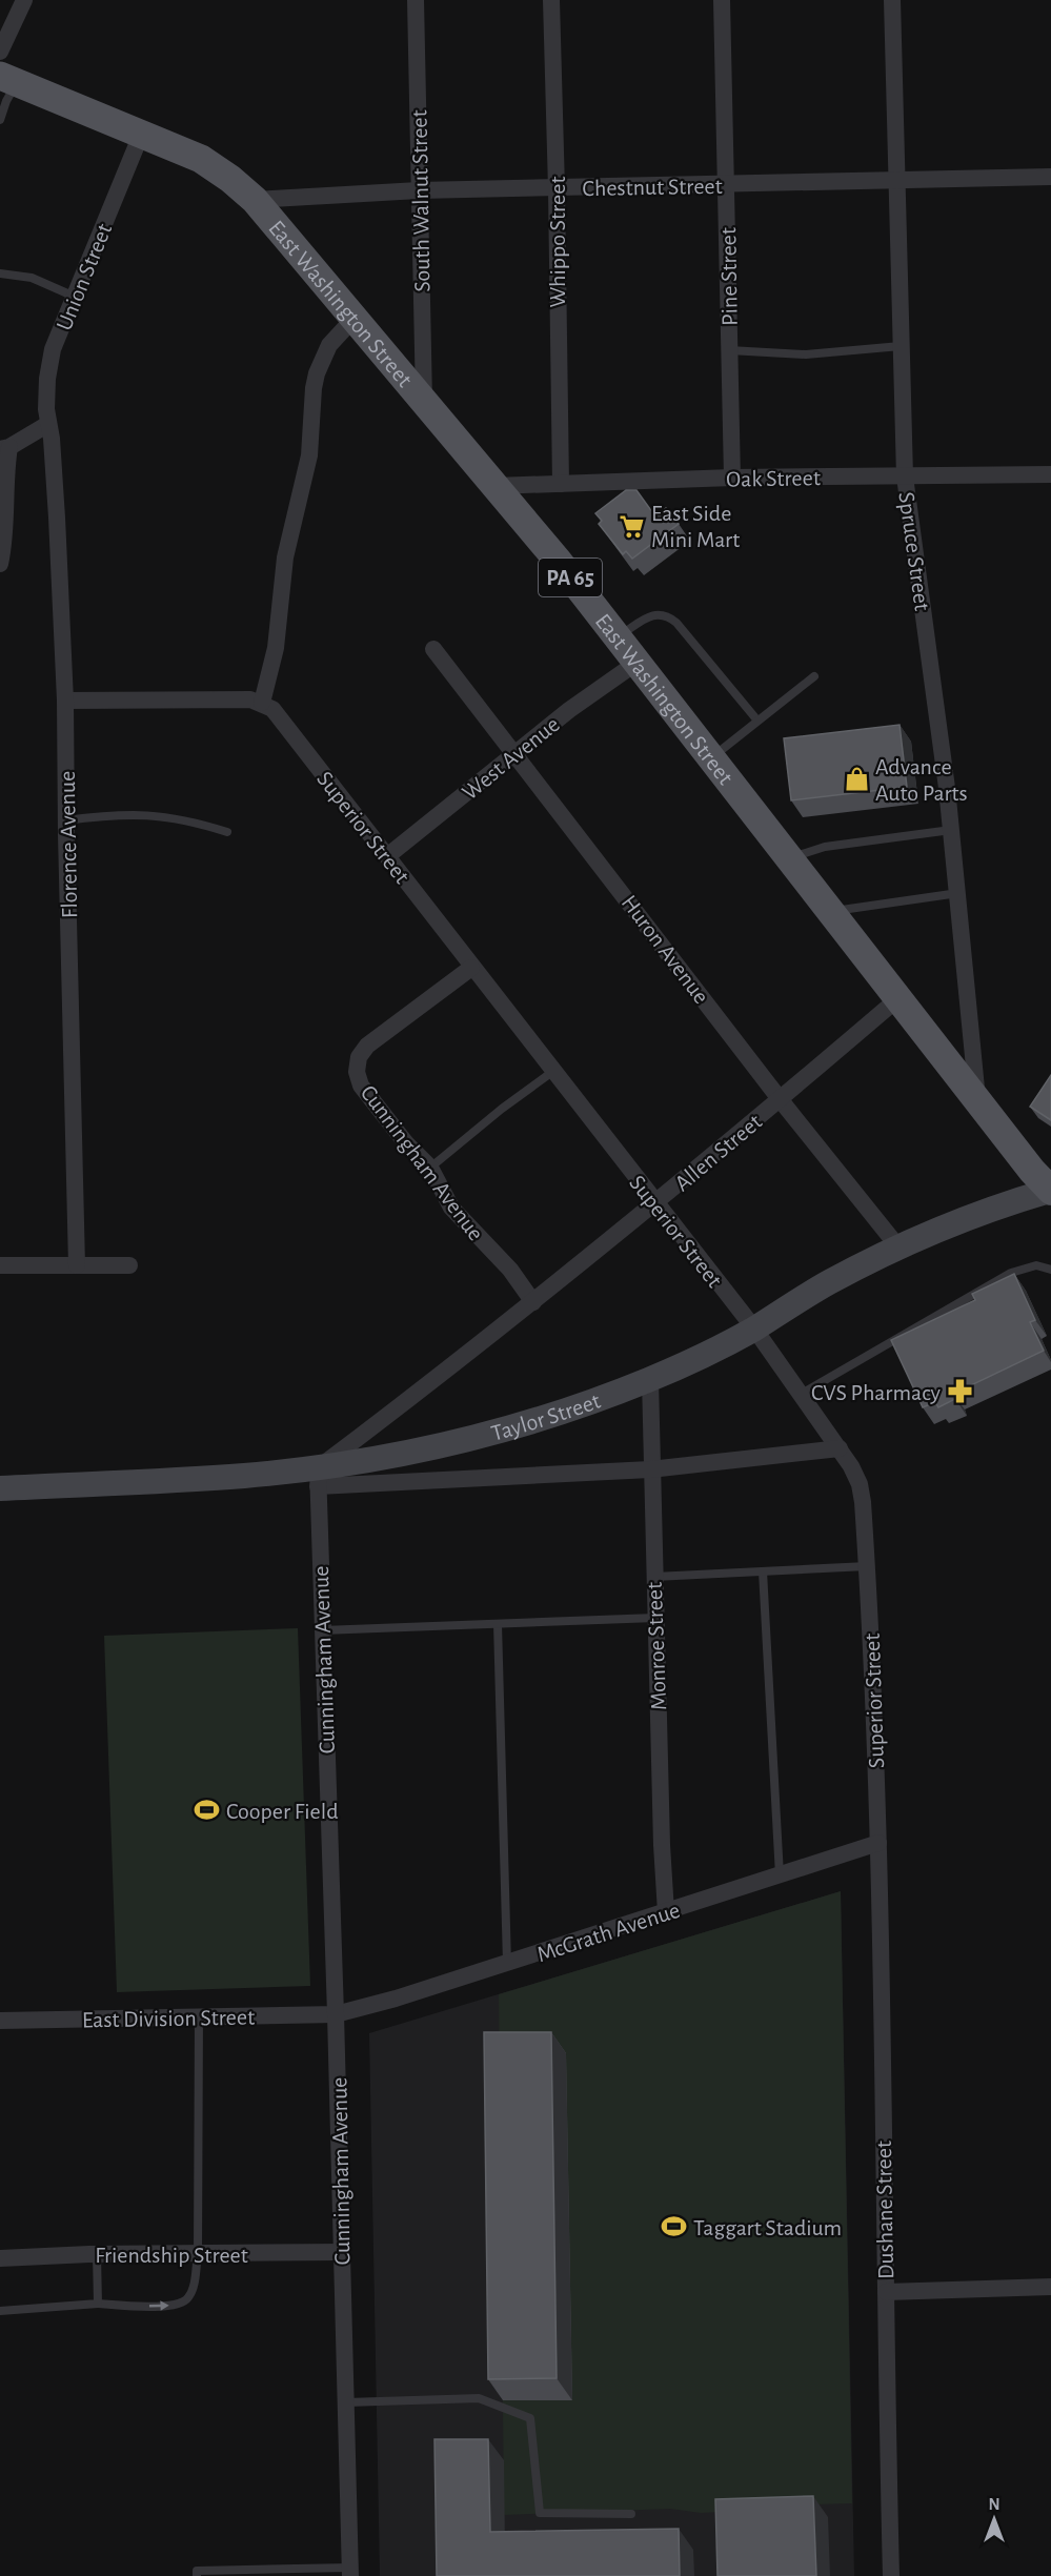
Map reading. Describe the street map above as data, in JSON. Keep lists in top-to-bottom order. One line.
{"streets":{"main road":["East Washington Street","PA 65","Taylor Street"],"street":["Chestnut Street","South Walnut Street","Whippo Street","Union Street","Pine Street","Oak Street","Spruce Street","West Avenue","Superior Street","Florence Avenue","Huron Avenue","Allen Street","Cunningham Avenue","Monroe Street","McGrath Avenue","East Division Street","Dushane Street","Friendship Street"]},"crossings":[["Chestnut Street","South Walnut Street"],["Chestnut Street","Whippo Street"],["Chestnut Street","Pine Street"],["Chestnut Street","East Washington Street"],["Chestnut Street","Spruce Street"],["South Walnut Street","East Washington Street"],["Whippo Street","Oak Street"],["Union Street","East Washington Street"],["Union Street","Florence Avenue"],["Pine Street","Oak Street"],["East Washington Street","Oak Street"],["East Washington Street","Spruce Street"],["East Washington Street","West Avenue"],["East Washington Street","Allen Street"],["East Washington Street","Taylor Street"],["Oak Street","Spruce Street"],["West Avenue","Superior Street"],["West Avenue","Huron Avenue"],["Superior Street","Allen Street"],["Superior Street","Cunningham Avenue"],["Superior Street","Taylor Street"],["Superior Street","McGrath Avenue"],["Superior Street","Dushane Street"],["Huron Avenue","Allen Street"],["Huron Avenue","Taylor Street"],["Allen Street","Cunningham Avenue"],["Cunningham Avenue","Taylor Street"],["Cunningham Avenue","McGrath Avenue"],["Cunningham Avenue","East Division Street"],["Cunningham Avenue","Friendship Street"],["Taylor Street","Monroe Street"],["Monroe Street","McGrath Avenue"],["McGrath Avenue","East Division Street"],["McGrath Avenue","Dushane Street"]],"places":{"supermarket":["East Side Mini Mart"],"shop":["Advance Auto Parts"],"pharmacy":["CVS Pharmacy"],"sports":["Cooper Field","Taggart Stadium"]},"north":"top"}
